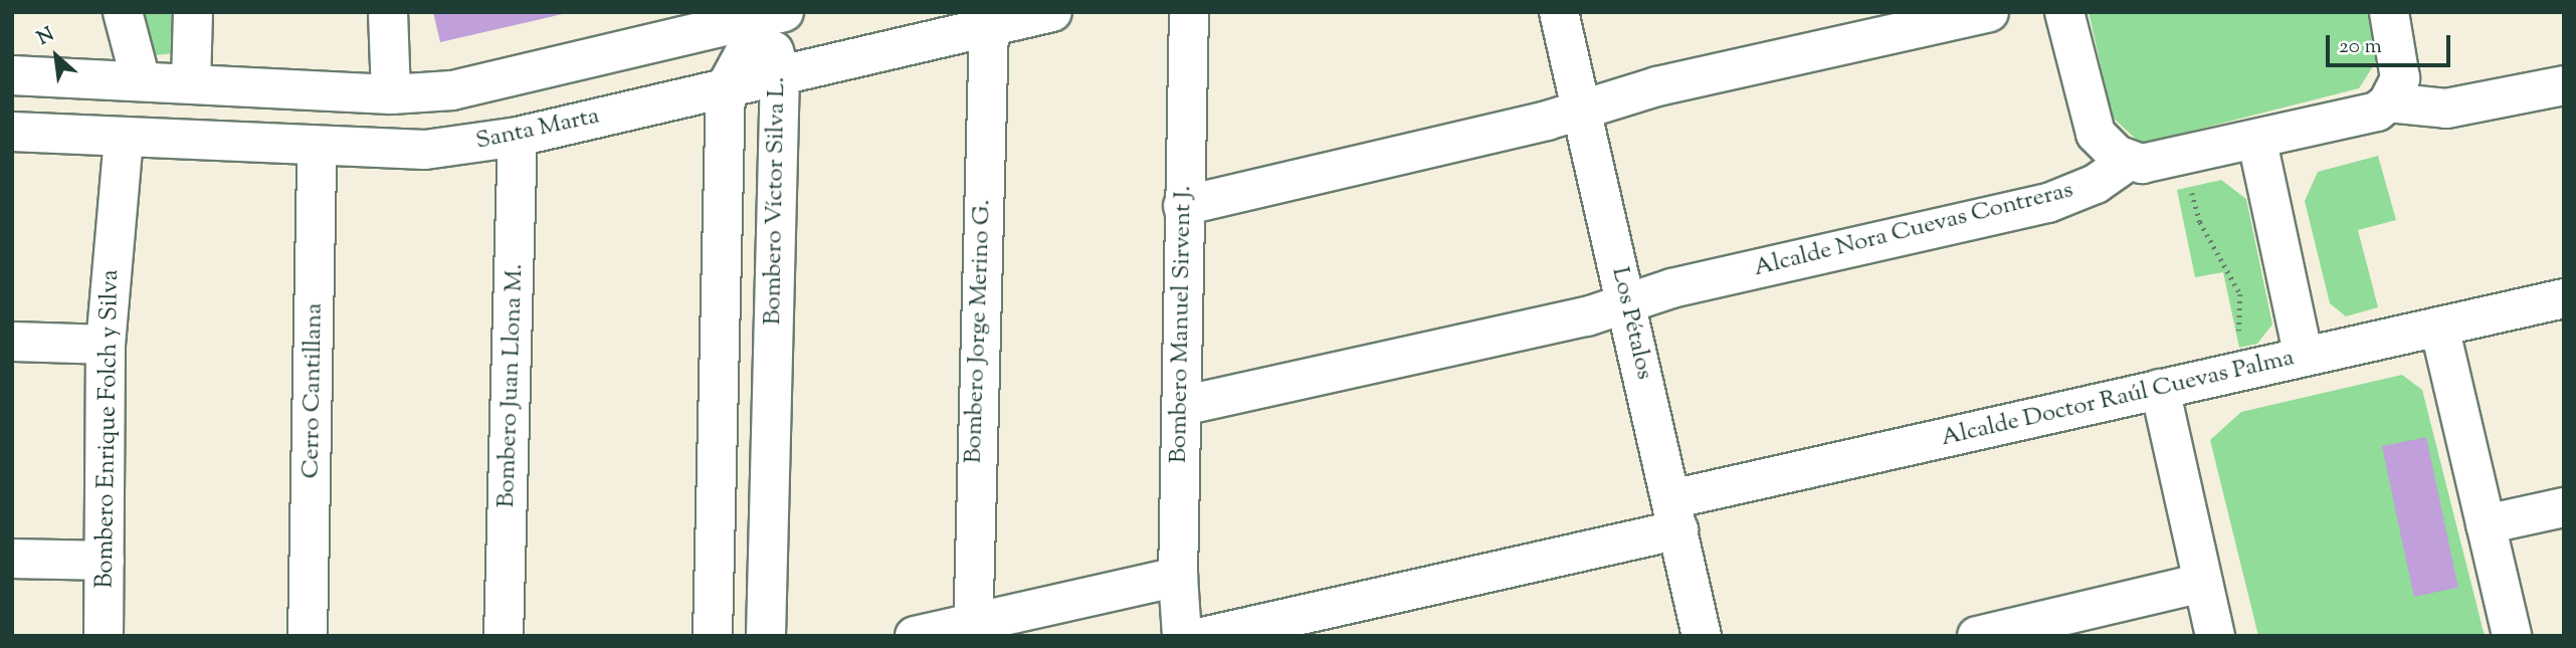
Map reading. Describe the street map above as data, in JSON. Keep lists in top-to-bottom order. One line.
{"streets":{"street":["Santa Marta","Bombero Víctor Silva L.","Alcalde Nora Cuevas Contreras","Los Pétalos","Bombero Manuel Sirvent J.","Bombero Jorge Merino G.","Bombero Juan Llona M.","Cerro Cantillana","Alcalde Doctor Raúl Cuevas Palma","Bombero Enrique Folch y Silva"]},"crossings":[["Santa Marta","Bombero Víctor Silva L."],["Santa Marta","Bombero Jorge Merino G."],["Santa Marta","Bombero Juan Llona M."],["Santa Marta","Cerro Cantillana"],["Santa Marta","Bombero Enrique Folch y Silva"],["Alcalde Nora Cuevas Contreras","Los Pétalos"],["Alcalde Nora Cuevas Contreras","Bombero Manuel Sirvent J."],["Los Pétalos","Alcalde Doctor Raúl Cuevas Palma"]],"scale_bar":"20 m","north":"top left"}
